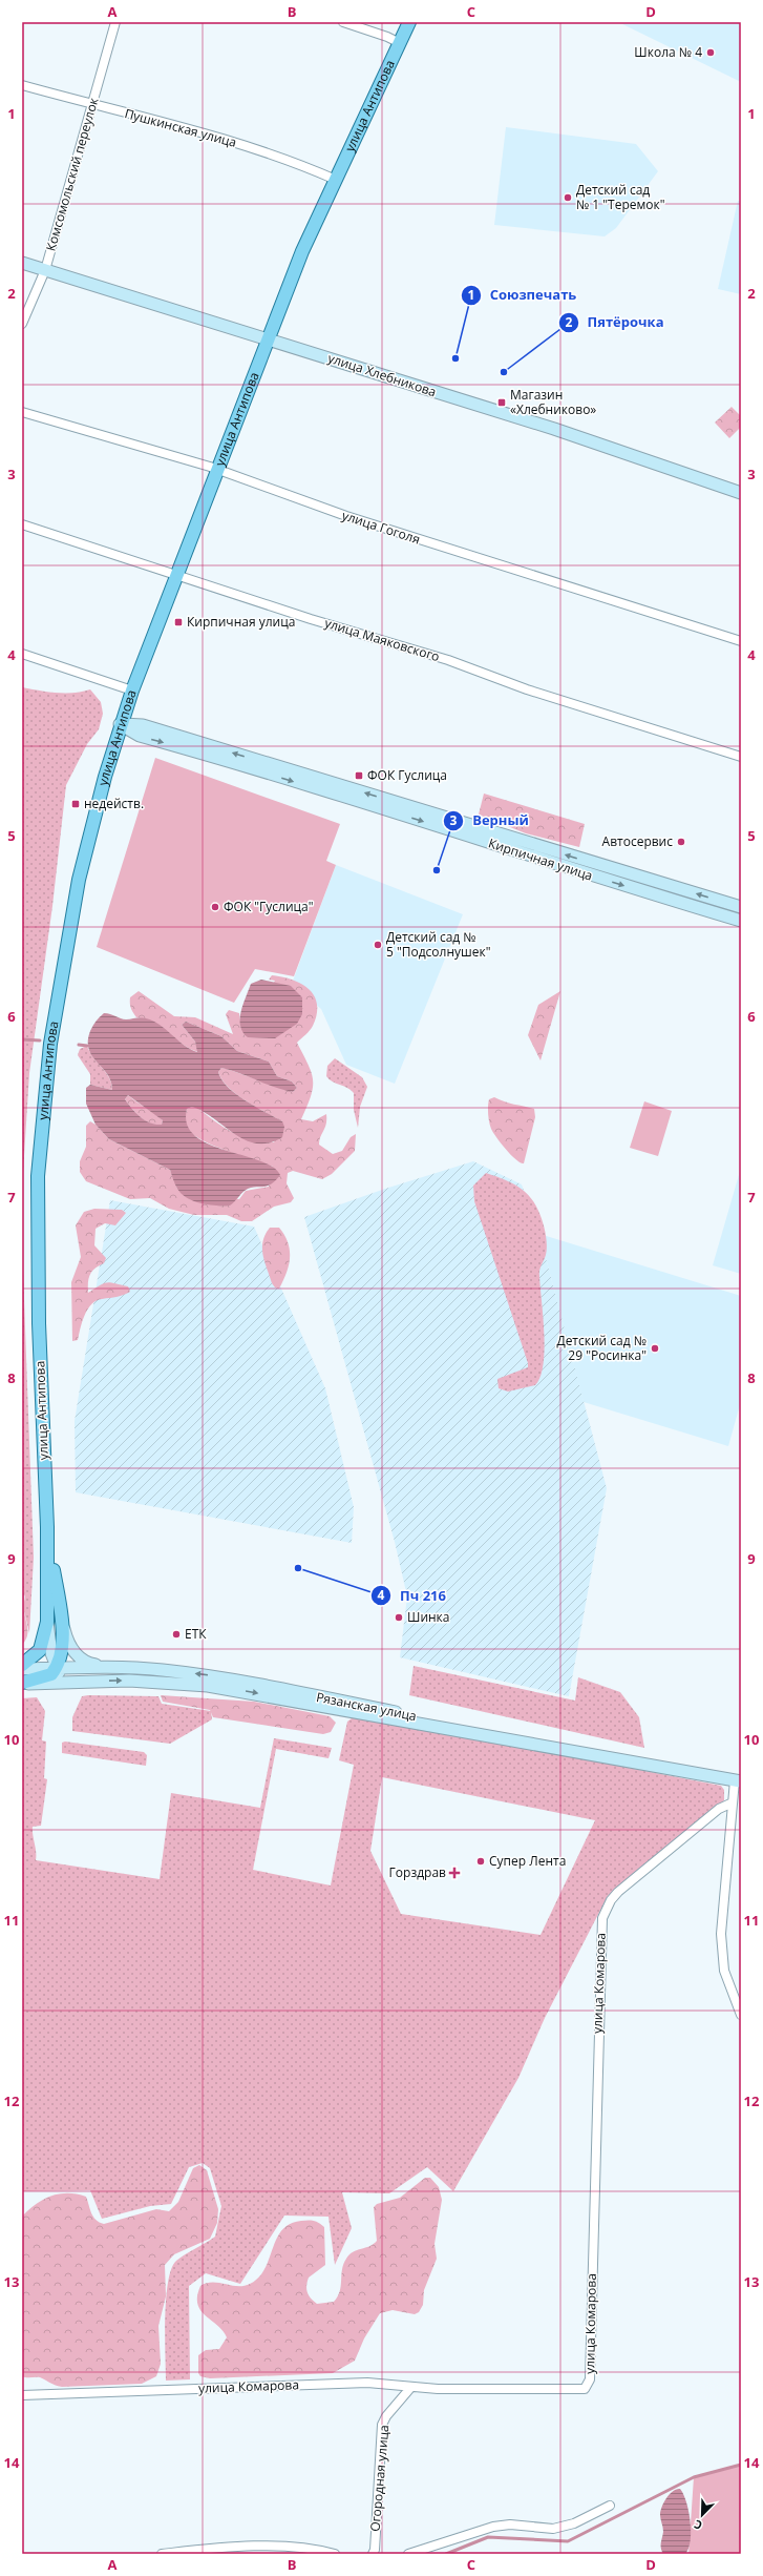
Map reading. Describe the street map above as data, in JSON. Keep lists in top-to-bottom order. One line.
{"streets":{"main road":["улица Антипова"],"street":["Пушкинская улица","Комсомольский переулок","улица Хлебникова","улица Гоголя","улица Маяковского","Кирпичная улица","Рязанская улица","улица Комарова","Огородная улица"]},"crossings":[["улица Антипова","Пушкинская улица"],["улица Антипова","улица Хлебникова"],["улица Антипова","улица Гоголя"],["улица Антипова","улица Маяковского"],["улица Антипова","Кирпичная улица"],["улица Антипова","Рязанская улица"],["Пушкинская улица","Комсомольский переулок"],["Комсомольский переулок","улица Хлебникова"],["улица Комарова","Огородная улица"]],"places":{"other":["Школа № 4","Детский сад № 1 \"Теремок\"","Союзпечать","Пятёрочка","Автосервис","Верный","ФОК \"Гуслица\"","Детский сад № 5 \"Подсолнушек\"","Детский сад № 29 \"Росинка\"","Пч 216","Шинка","ЕТК","Супер Лента"],"transit":["Магазин «Хлебниково»","Кирпичная улица","ФОК Гуслица","недейств."],"health":["Горздрав"]},"north":"bottom left","grid":{"columns":["A","B","C","D"],"rows":["1","2","3","4","5","6","7","8","9","10","11","12","13","14"]}}
